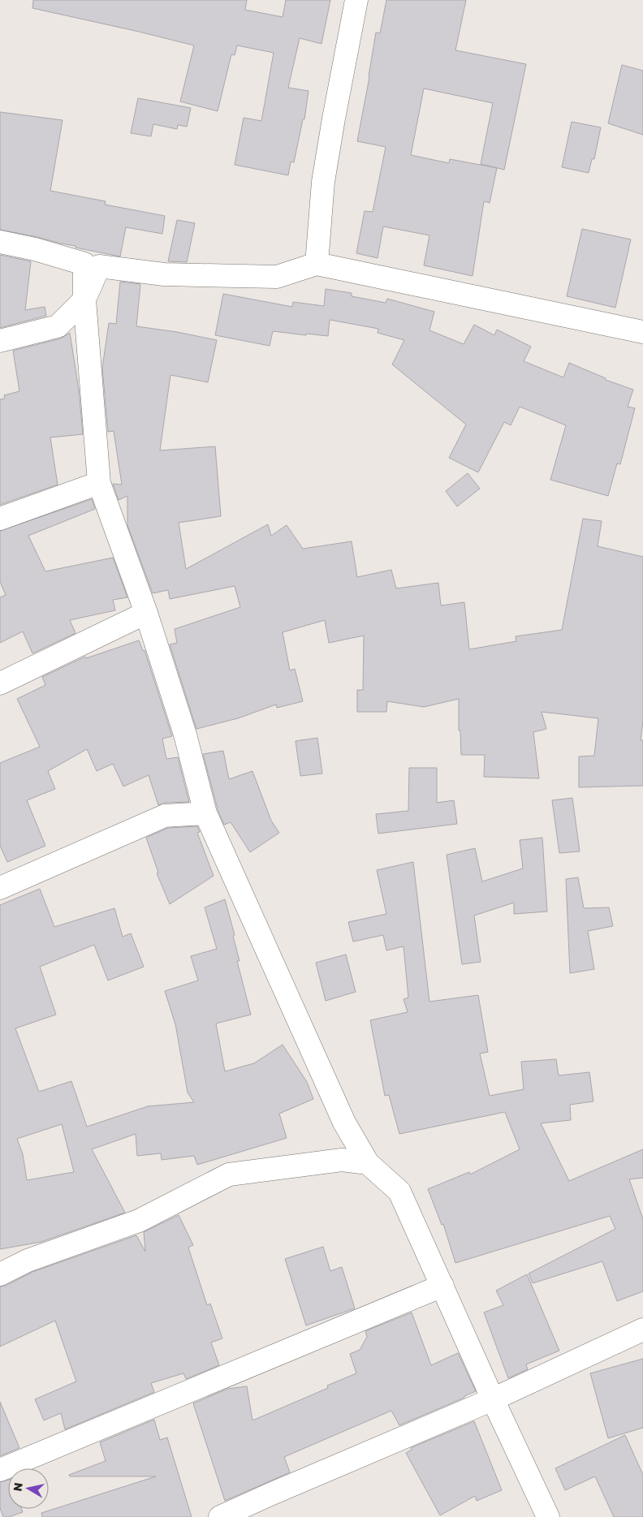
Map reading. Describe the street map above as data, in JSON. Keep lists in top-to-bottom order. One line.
{"north":"left"}
